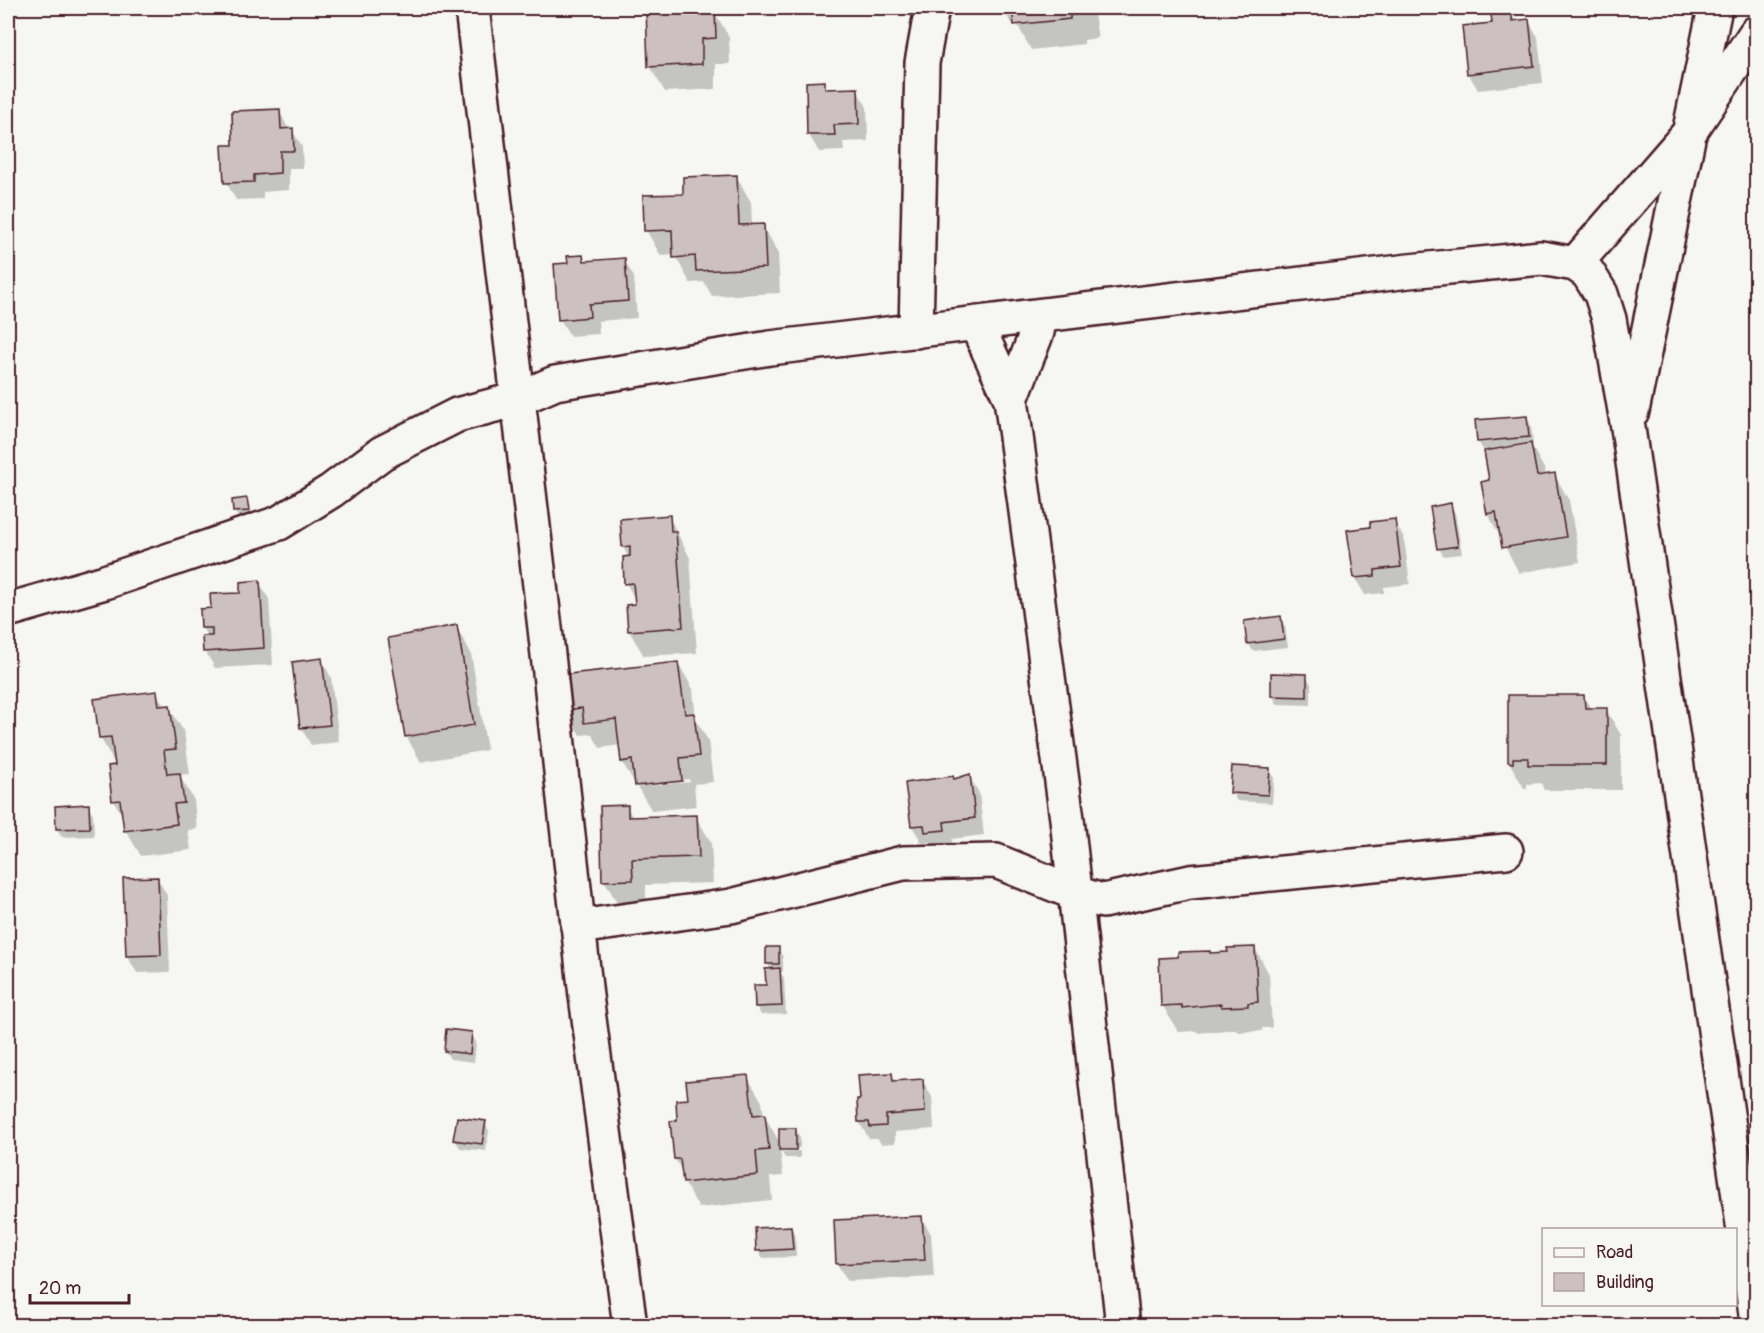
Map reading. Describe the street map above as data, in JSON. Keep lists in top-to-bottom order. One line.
{"legend":["Road","Building"],"scale_bar":"20 m"}
